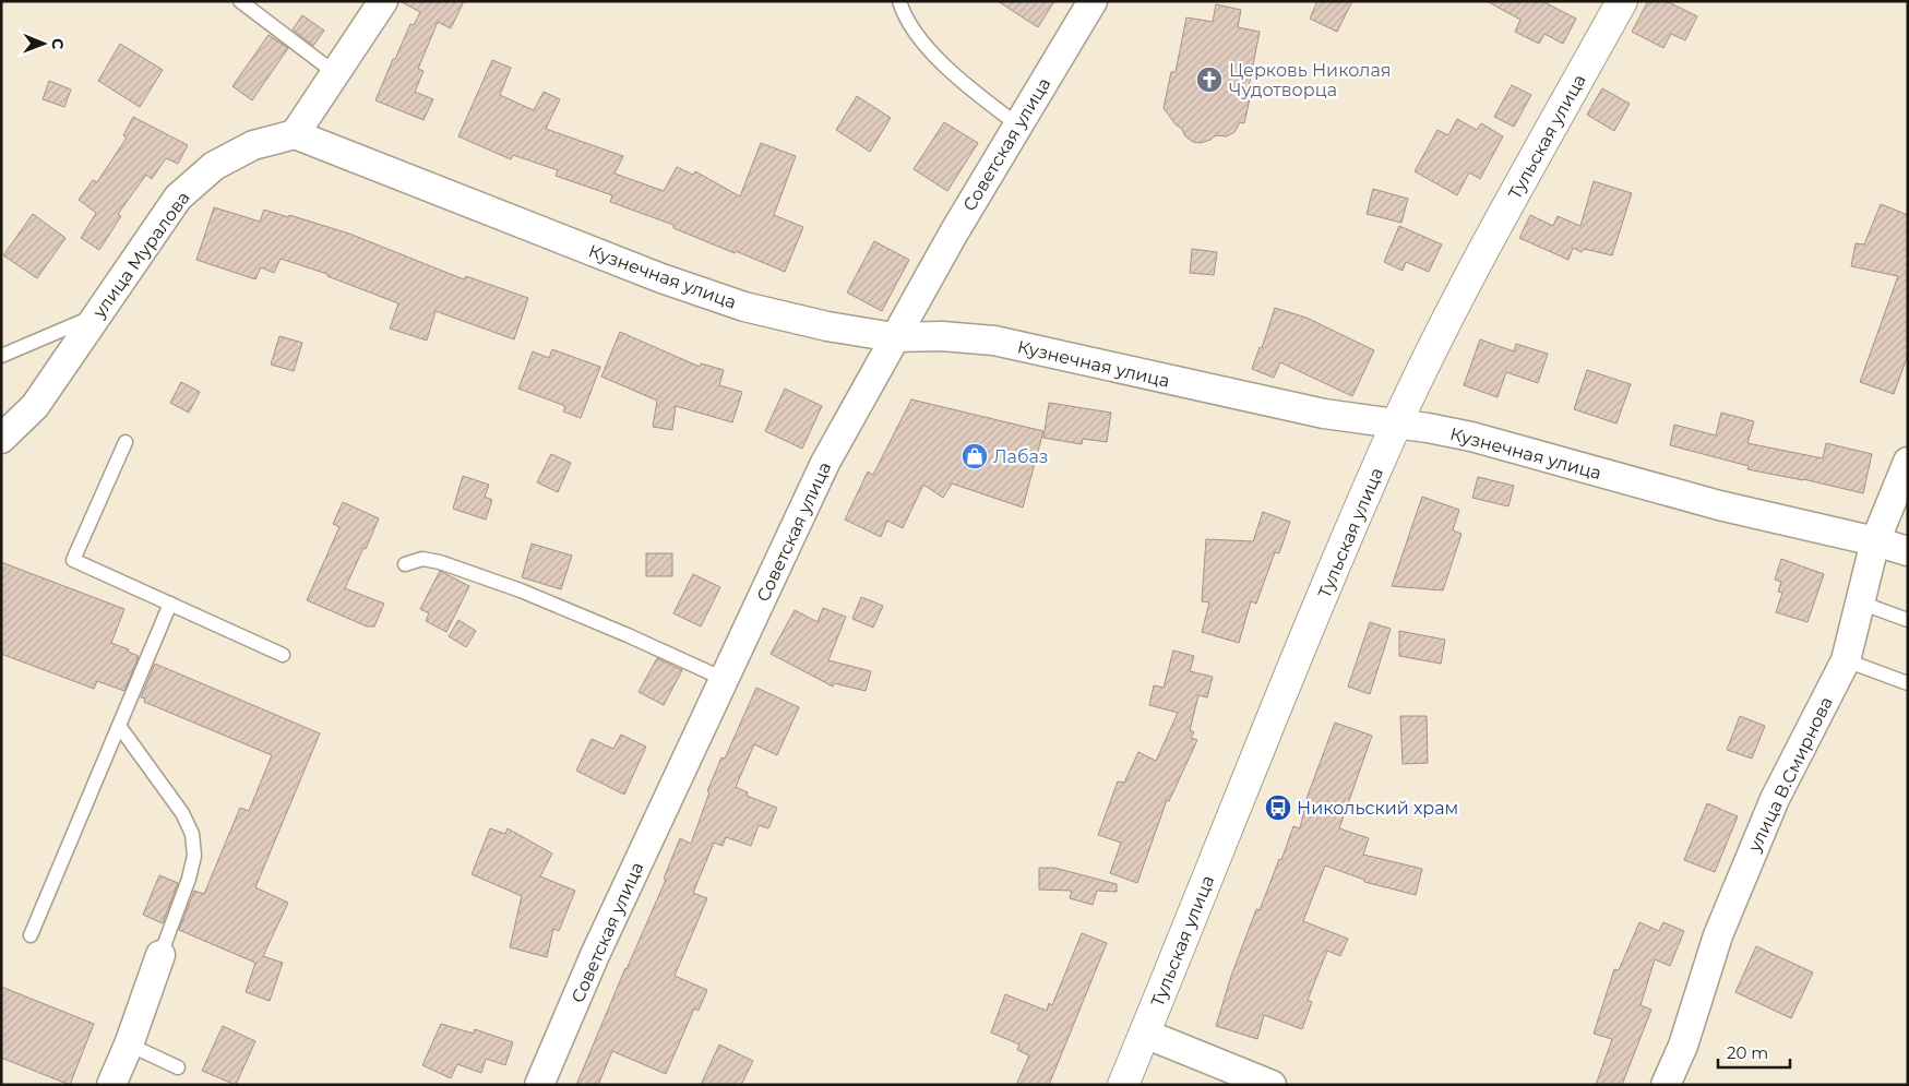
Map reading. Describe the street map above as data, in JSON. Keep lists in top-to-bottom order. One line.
{"streets":{"main road":["Тульская улица"],"street":["Советская улица","улица Муралова","Кузнечная улица","улица В.Смирнова"]},"crossings":[["Тульская улица","Кузнечная улица"],["Советская улица","Кузнечная улица"],["улица Муралова","Кузнечная улица"],["Кузнечная улица","улица В.Смирнова"]],"places":{"church":["Церковь Николая Чудотворца"],"shop":["Лабаз"],"bus stop":["Никольский храм"]},"scale_bar":"20 m","north":"right"}
